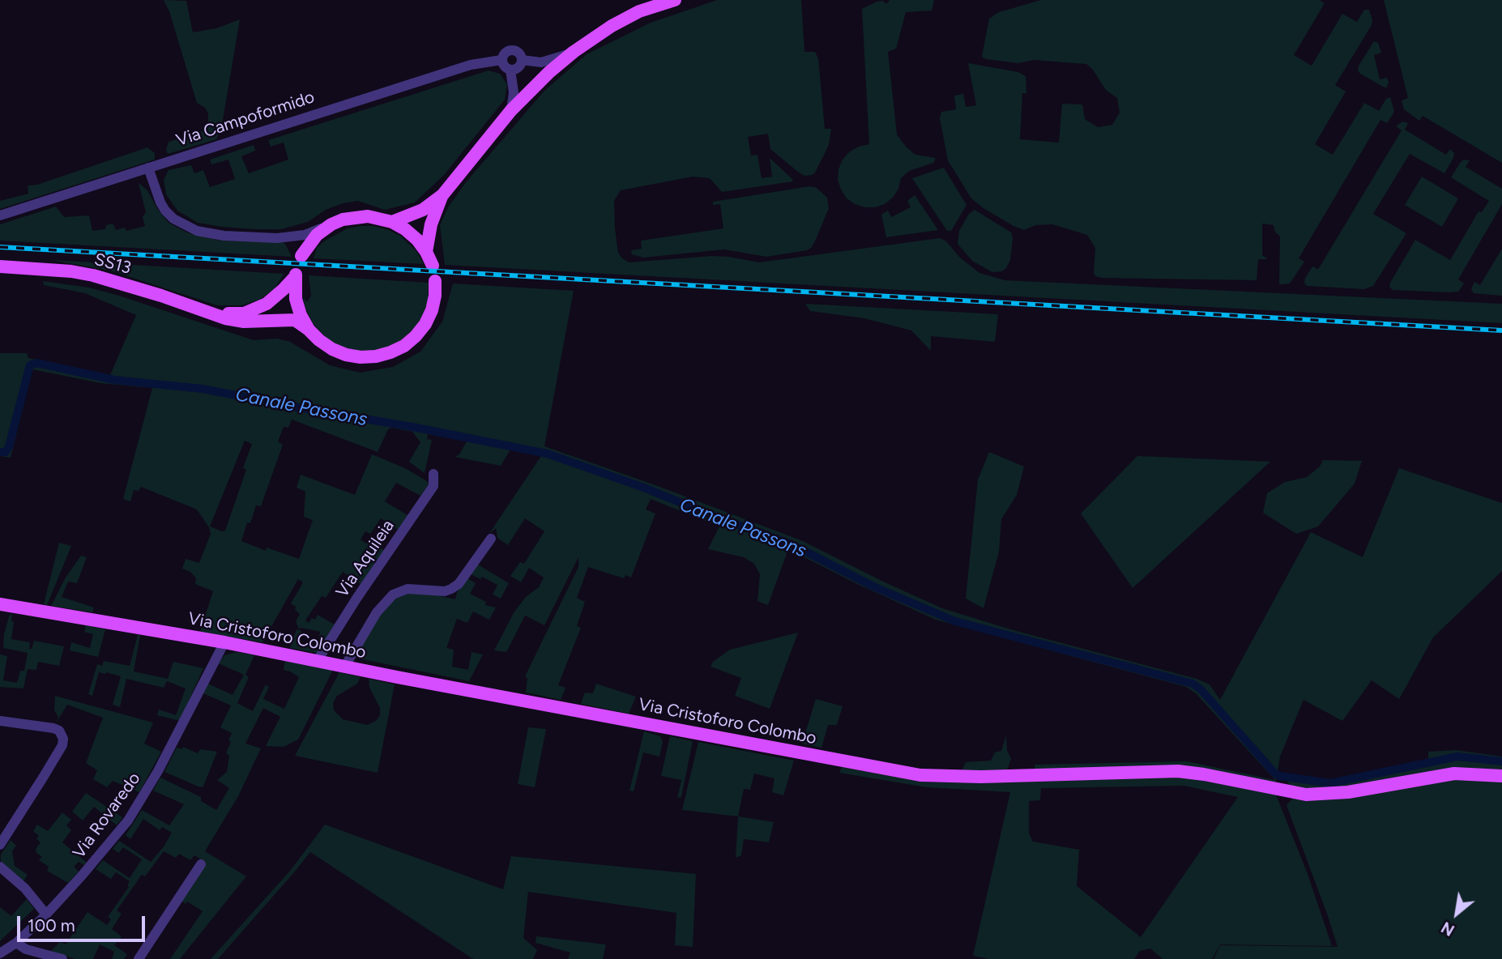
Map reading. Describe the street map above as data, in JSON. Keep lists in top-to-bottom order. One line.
{"streets":{"main road":["SS13","Via Cristoforo Colombo"],"street":["Via Campoformido","Via Aquileia","Via Rovaredo"]},"crossings":[["Via Aquileia","Via Cristoforo Colombo"],["Via Cristoforo Colombo","Via Rovaredo"]],"water":["Canale Passons"],"scale_bar":"100 m","north":"bottom left"}
